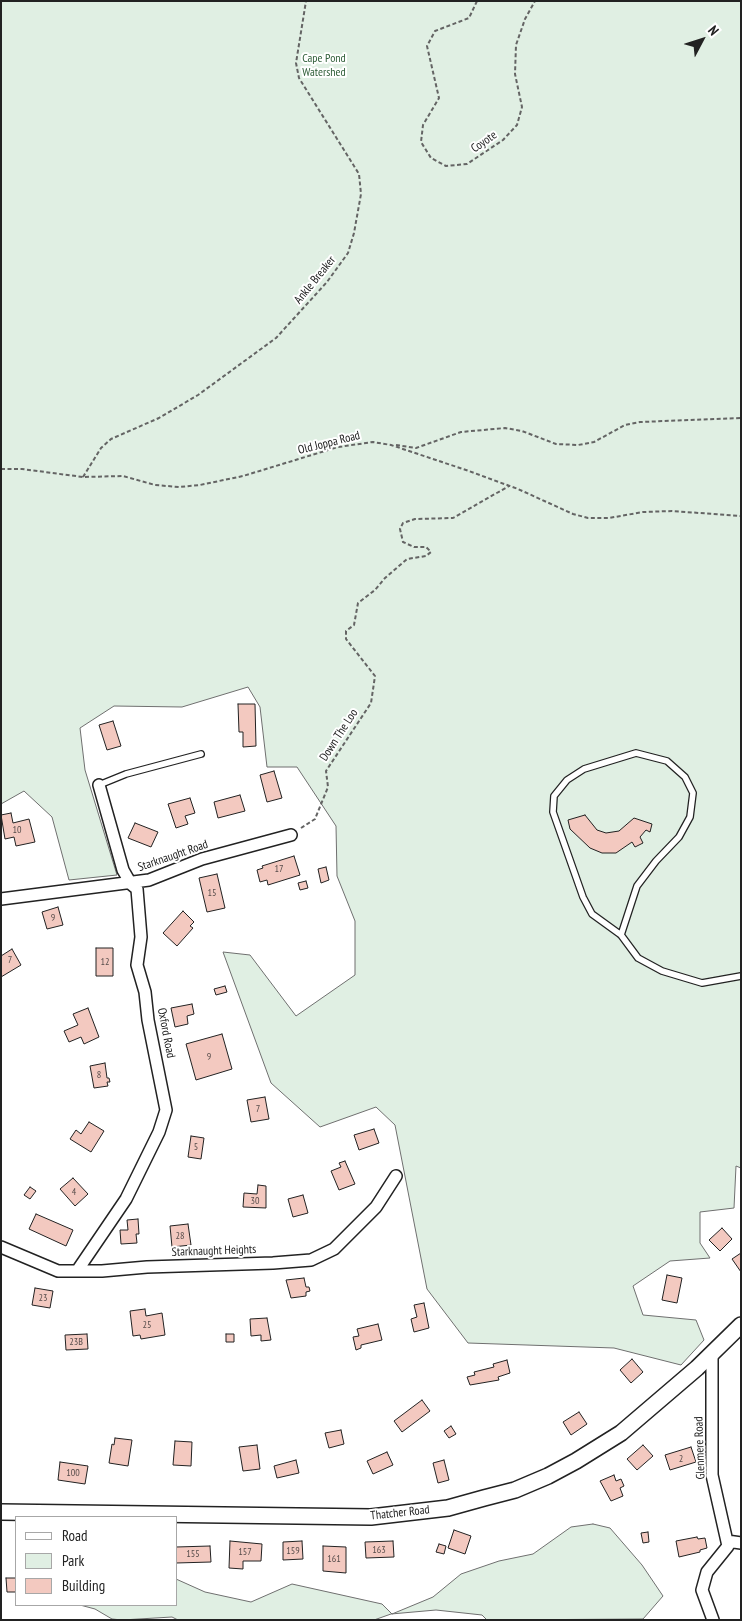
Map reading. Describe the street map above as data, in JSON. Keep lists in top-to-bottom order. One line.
{"streets":{"main road":["Thatcher Road"],"street":["Starknaught Road","Oxford Road","Starknaught Heights","Glenmere Road"],"path":["Coyote","Ankle Breaker","Old Joppa Road","Down The Loo"]},"crossings":[["Ankle Breaker","Old Joppa Road"],["Old Joppa Road","Down The Loo"],["Down The Loo","Starknaught Road"],["Starknaught Road","Oxford Road"],["Oxford Road","Starknaught Heights"],["Glenmere Road","Thatcher Road"]],"parks":["Cape Pond Watershed"],"house_numbers":["10","17","15","9","7","12","9","8","7","5","4","30","28","23","25","23B","2","100","163","159","157","155","161"],"legend":["Road","Park","Building"],"north":"top right"}
